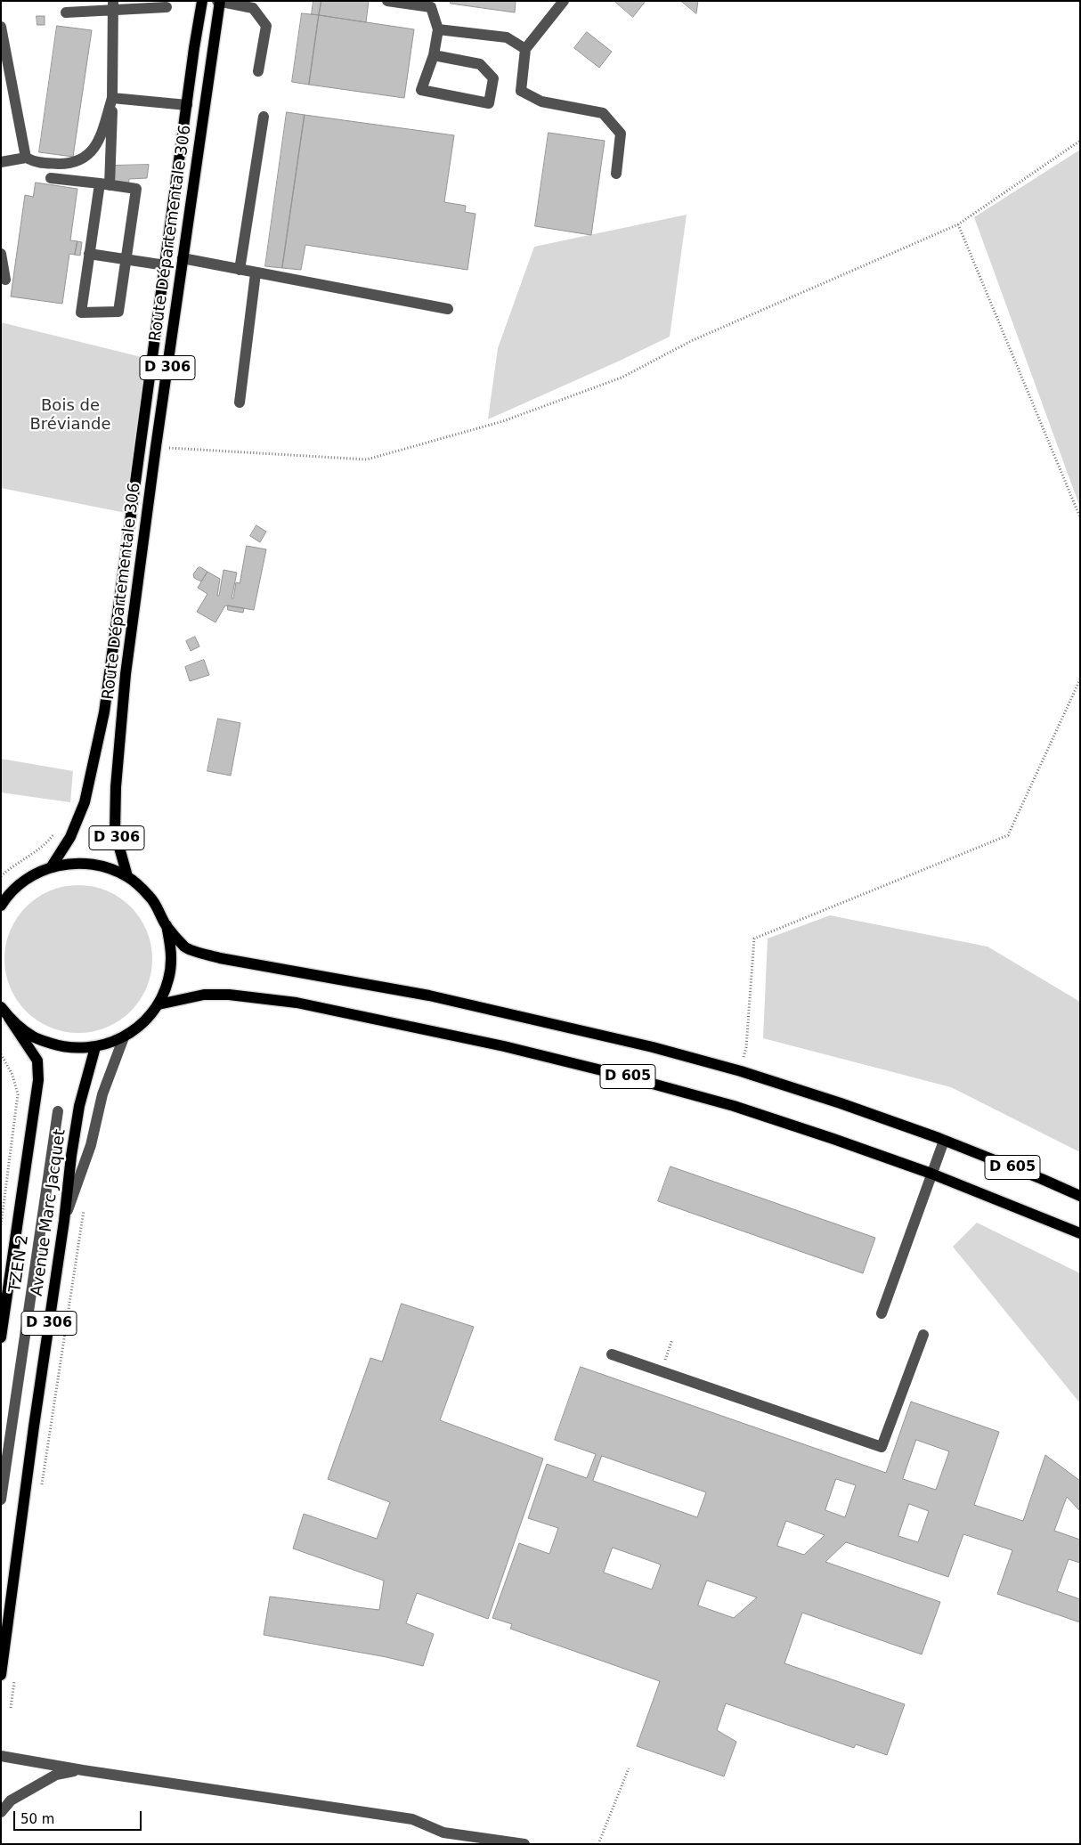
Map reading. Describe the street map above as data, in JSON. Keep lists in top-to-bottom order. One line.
{"streets":{"main road":["Route Départementale 306","D 306","D 605","Avenue Marc Jacquet"],"street":["TZEN 2"]},"crossings":[["Route Départementale 306","D 306"]],"parks":["Bois de Bréviande"],"scale_bar":"50 m"}
